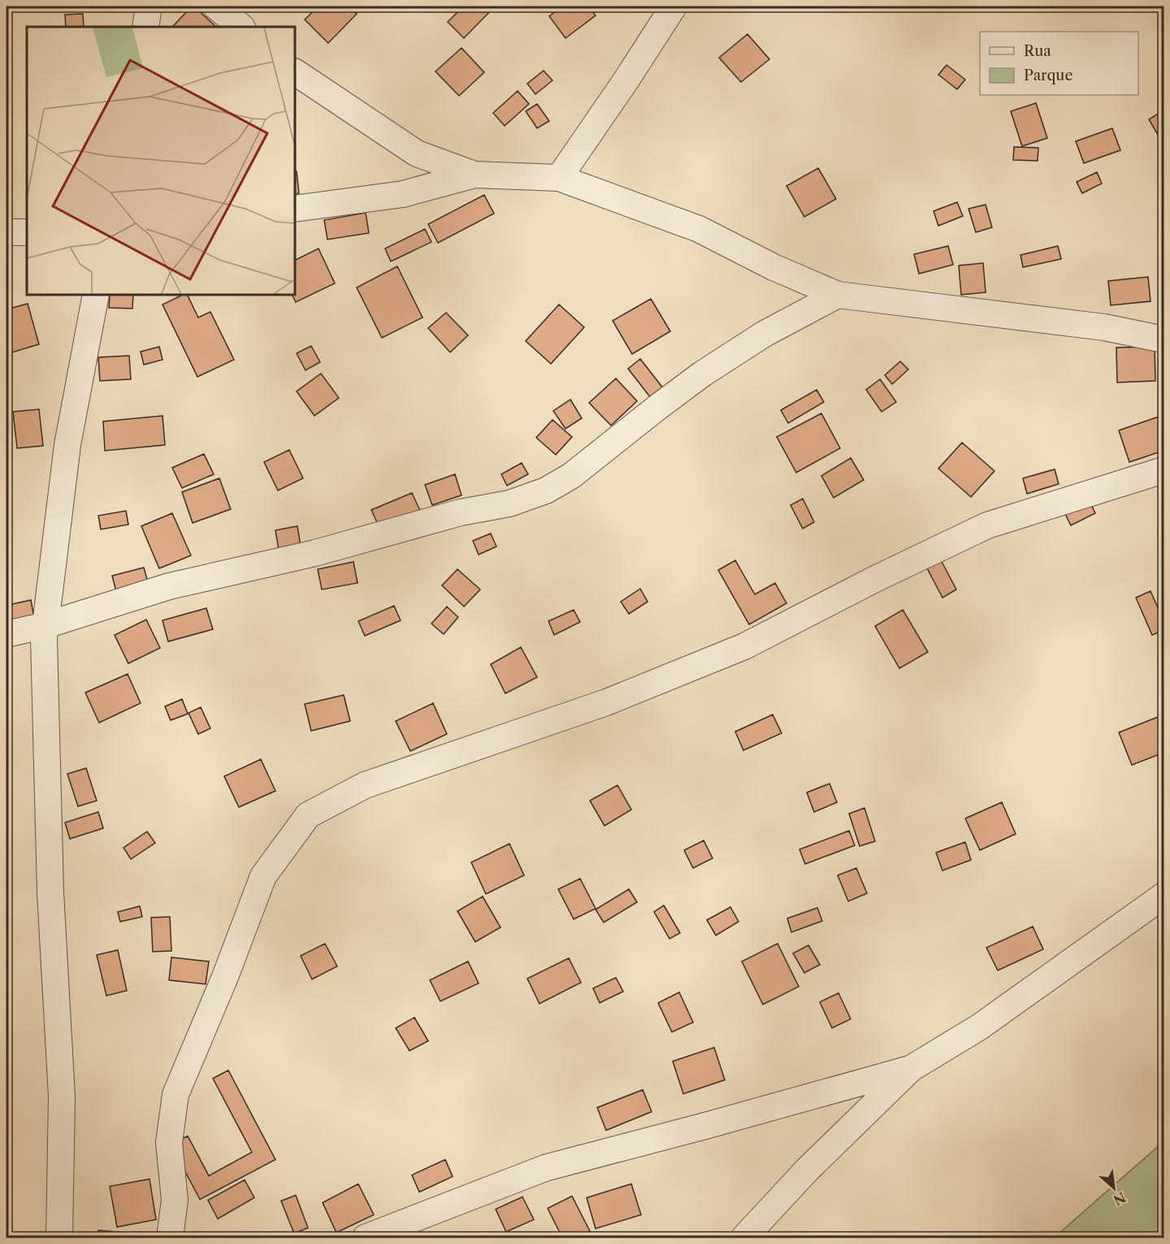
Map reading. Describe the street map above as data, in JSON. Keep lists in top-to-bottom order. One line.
{"legend":["Rua","Parque"],"north":"bottom right"}
